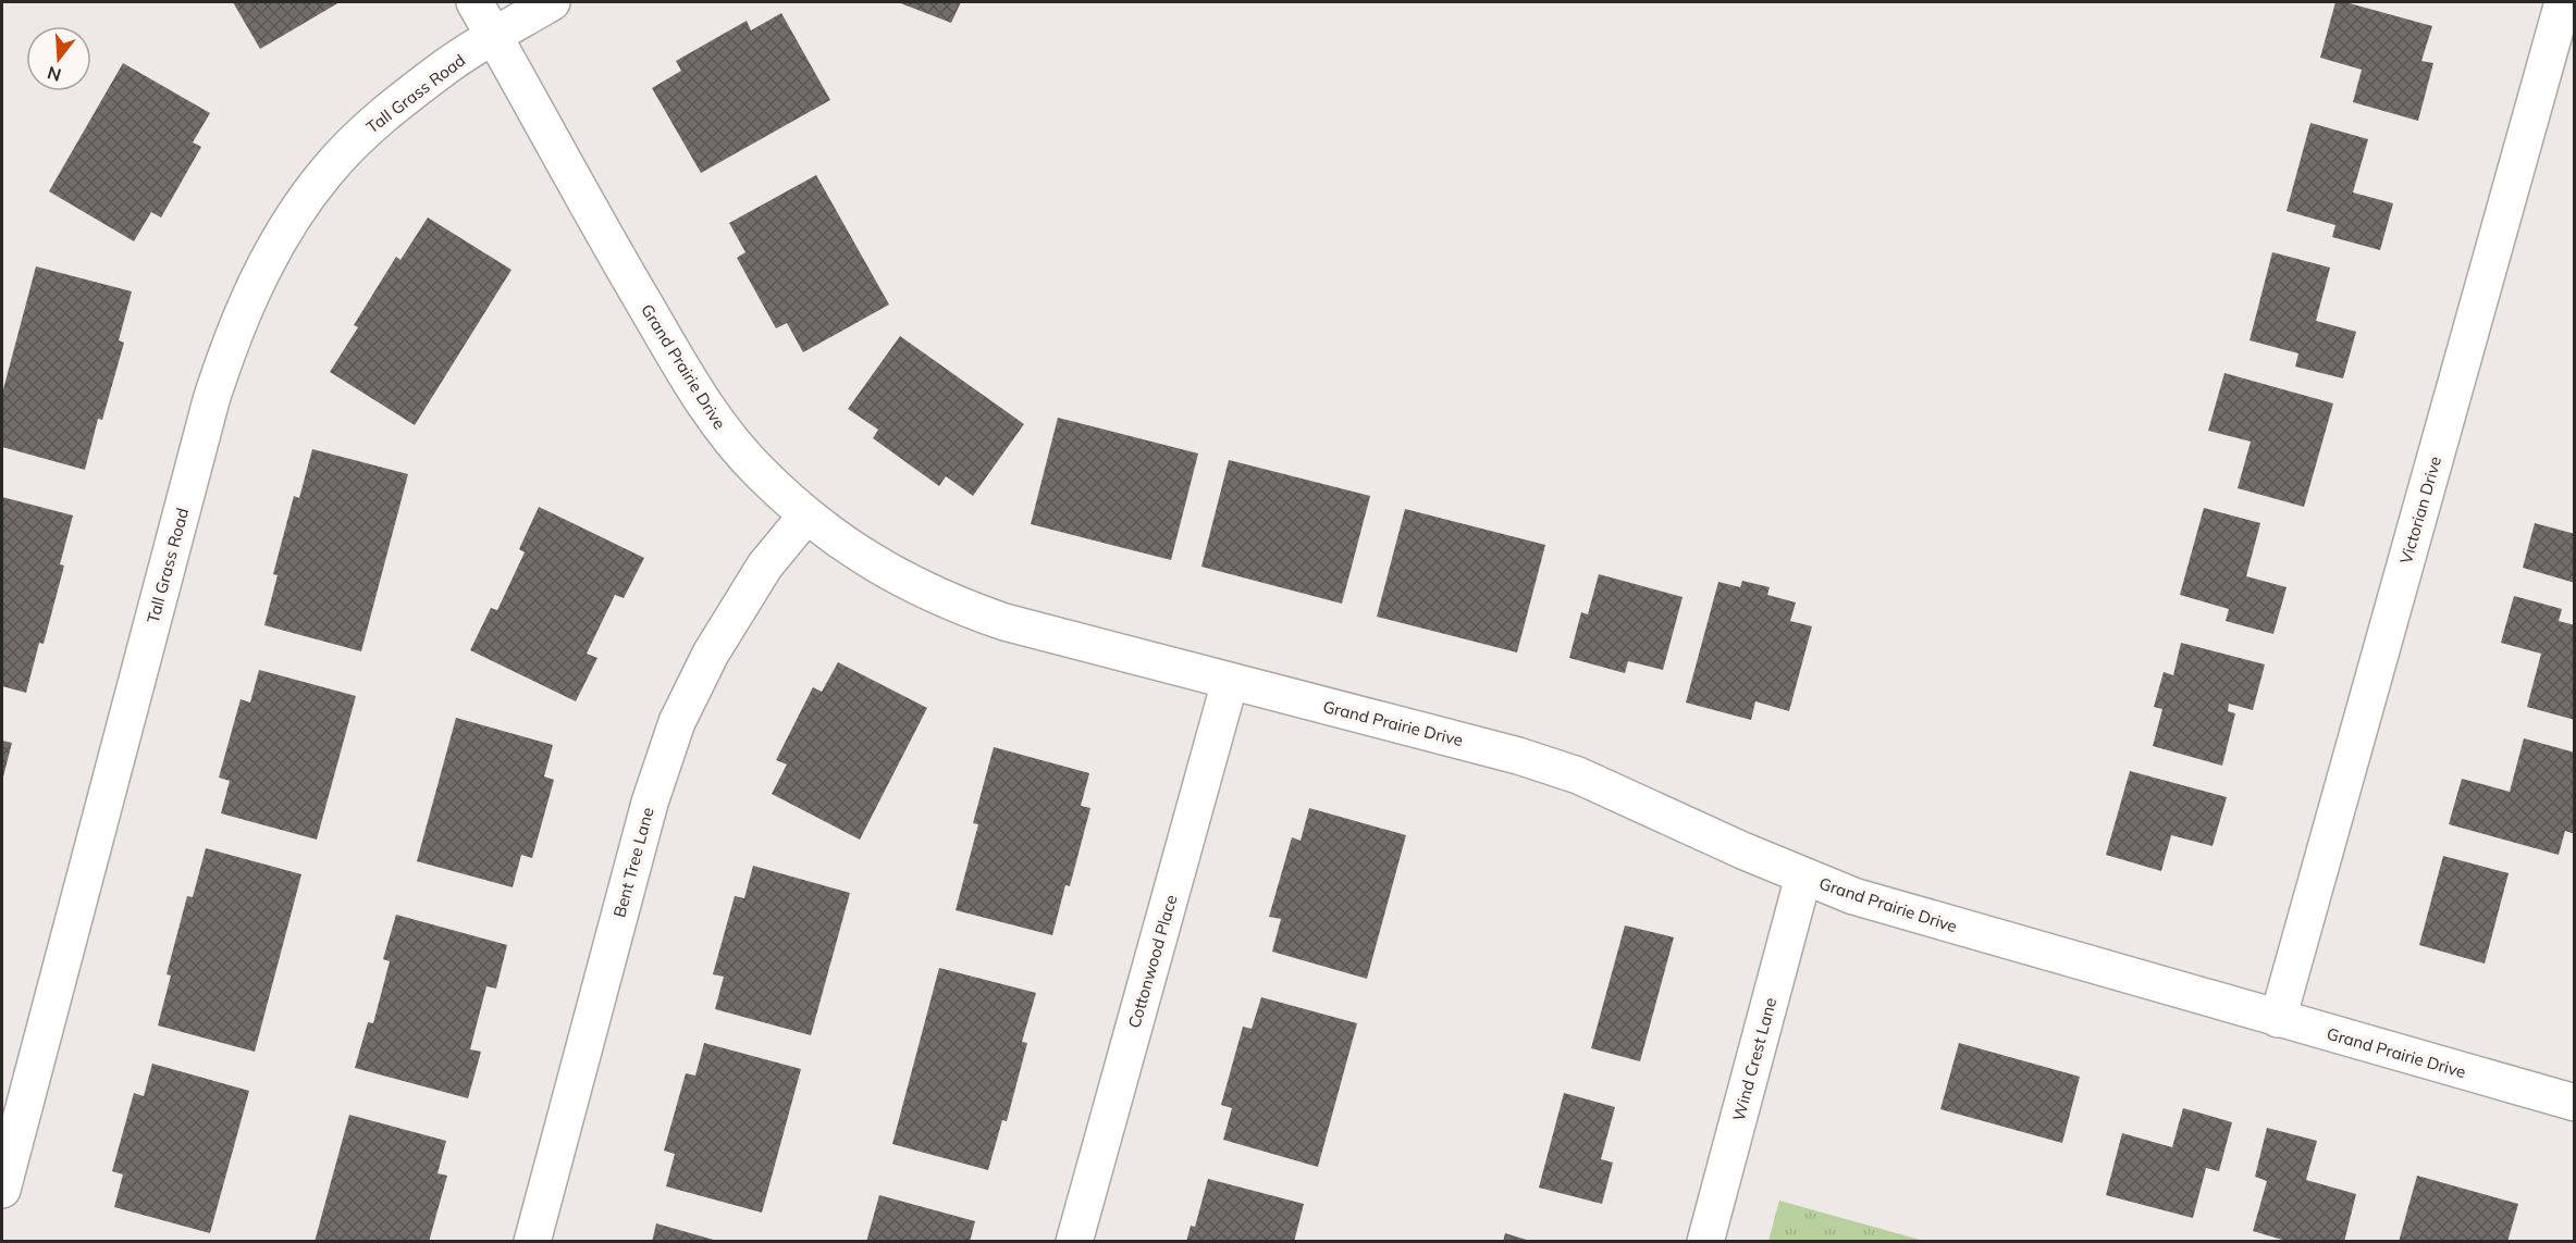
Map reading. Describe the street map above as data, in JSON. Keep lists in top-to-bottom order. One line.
{"streets":{"street":["Tall Grass Road","Grand Prairie Drive","Victorian Drive","Bent Tree Lane","Cottonwood Place","Wind Crest Lane"]},"crossings":[["Tall Grass Road","Grand Prairie Drive"],["Grand Prairie Drive","Victorian Drive"],["Grand Prairie Drive","Bent Tree Lane"],["Grand Prairie Drive","Cottonwood Place"],["Grand Prairie Drive","Wind Crest Lane"]],"north":"bottom"}
